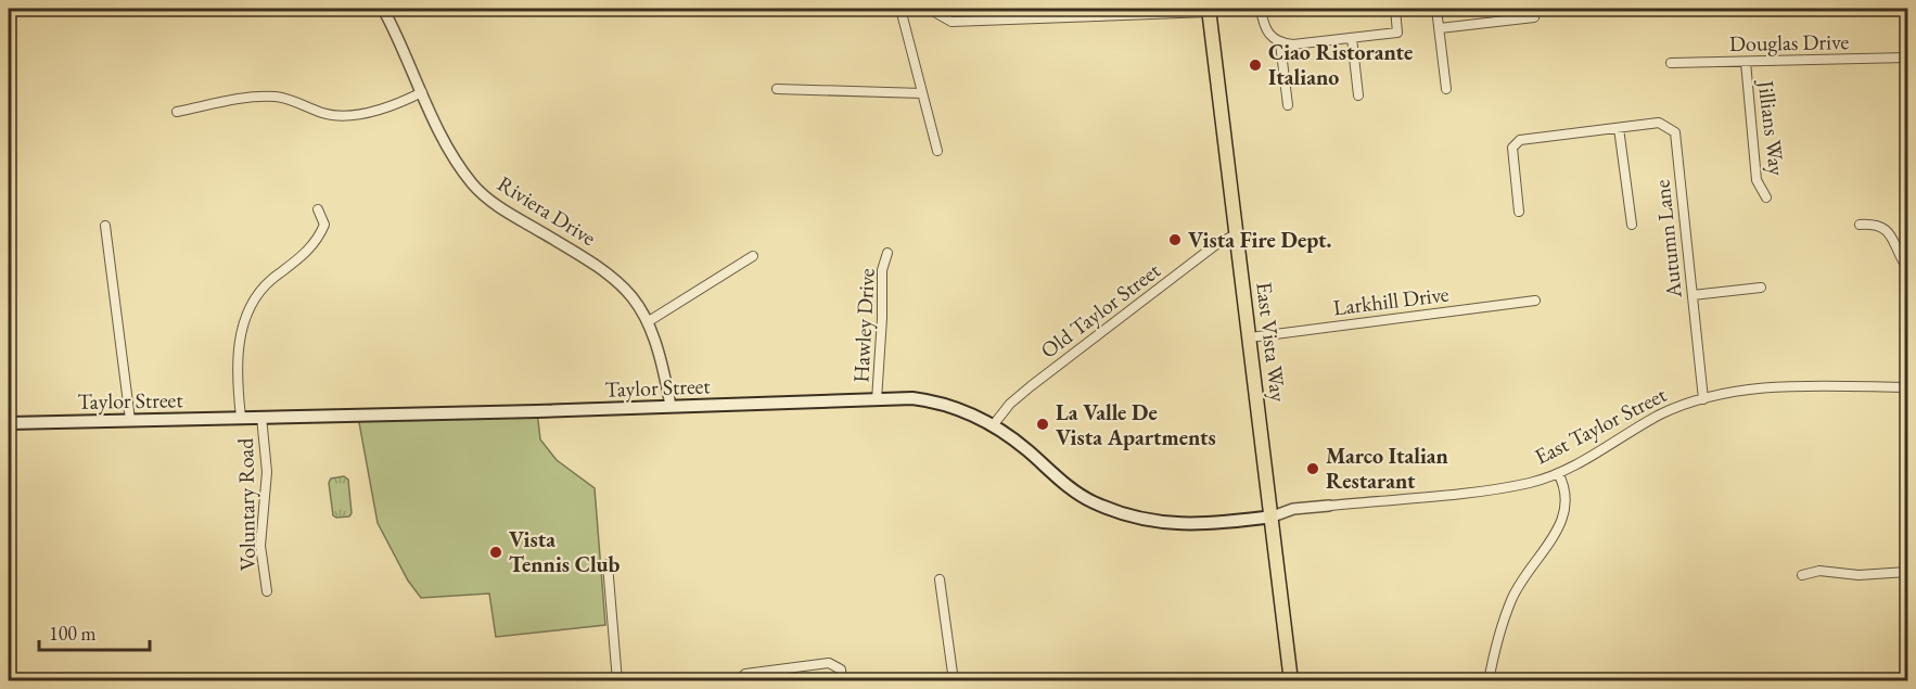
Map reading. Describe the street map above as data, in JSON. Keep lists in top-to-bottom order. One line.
{"streets":{"main road":["East Vista Way","Taylor Street"],"street":["Douglas Drive","Jillians Way","Riviera Drive","Autumn Lane","Larkhill Drive","Old Taylor Street","Hawley Drive","East Taylor Street","Voluntary Road"]},"crossings":[["Douglas Drive","Jillians Way"],["Riviera Drive","Taylor Street"],["Autumn Lane","East Taylor Street"],["Larkhill Drive","East Vista Way"],["Old Taylor Street","East Vista Way"],["Old Taylor Street","Taylor Street"],["Hawley Drive","Taylor Street"],["East Vista Way","Taylor Street"],["East Vista Way","East Taylor Street"],["Taylor Street","East Taylor Street"],["Taylor Street","Voluntary Road"]],"places":["Ciao Ristorante Italiano","Vista Fire Dept.","La Valle De Vista Apartments","Marco Italian Restarant","Vista Tennis Club"],"scale_bar":"100 m"}
